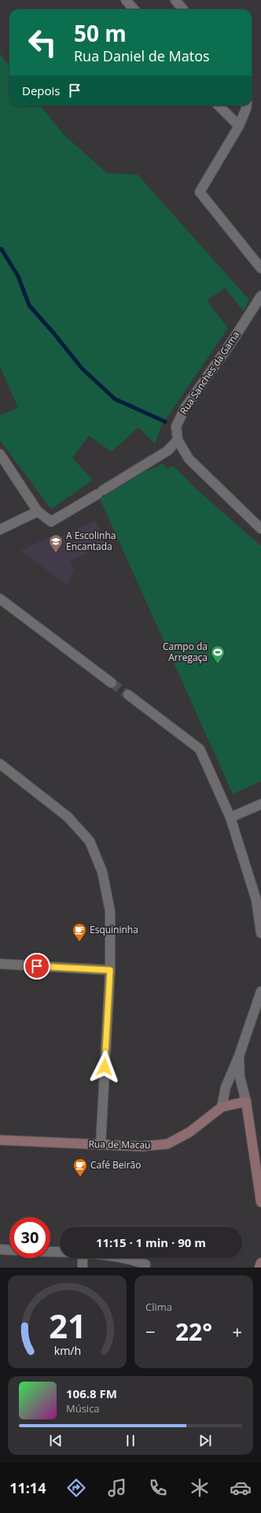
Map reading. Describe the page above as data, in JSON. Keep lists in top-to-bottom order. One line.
{"streets":{"street":["Rua Sanches da Gama","Rua de Macau"]},"places":{"school or university":["A Escolinha Encantada"],"sports":["Campo da Arregaça"],"cafe":["Esquininha","Café Beirão"]},"page":{"turn":["50 m","Rua Daniel de Matos"],"then":"Depois","limit":"30","trip":"11:15 · 1 min · 90 m","tile":"Clima","heat":["−","22°","+"],"song":["106.8 FM","Música"],"tabs":"11:14","gauge":["21","km/h"]}}
